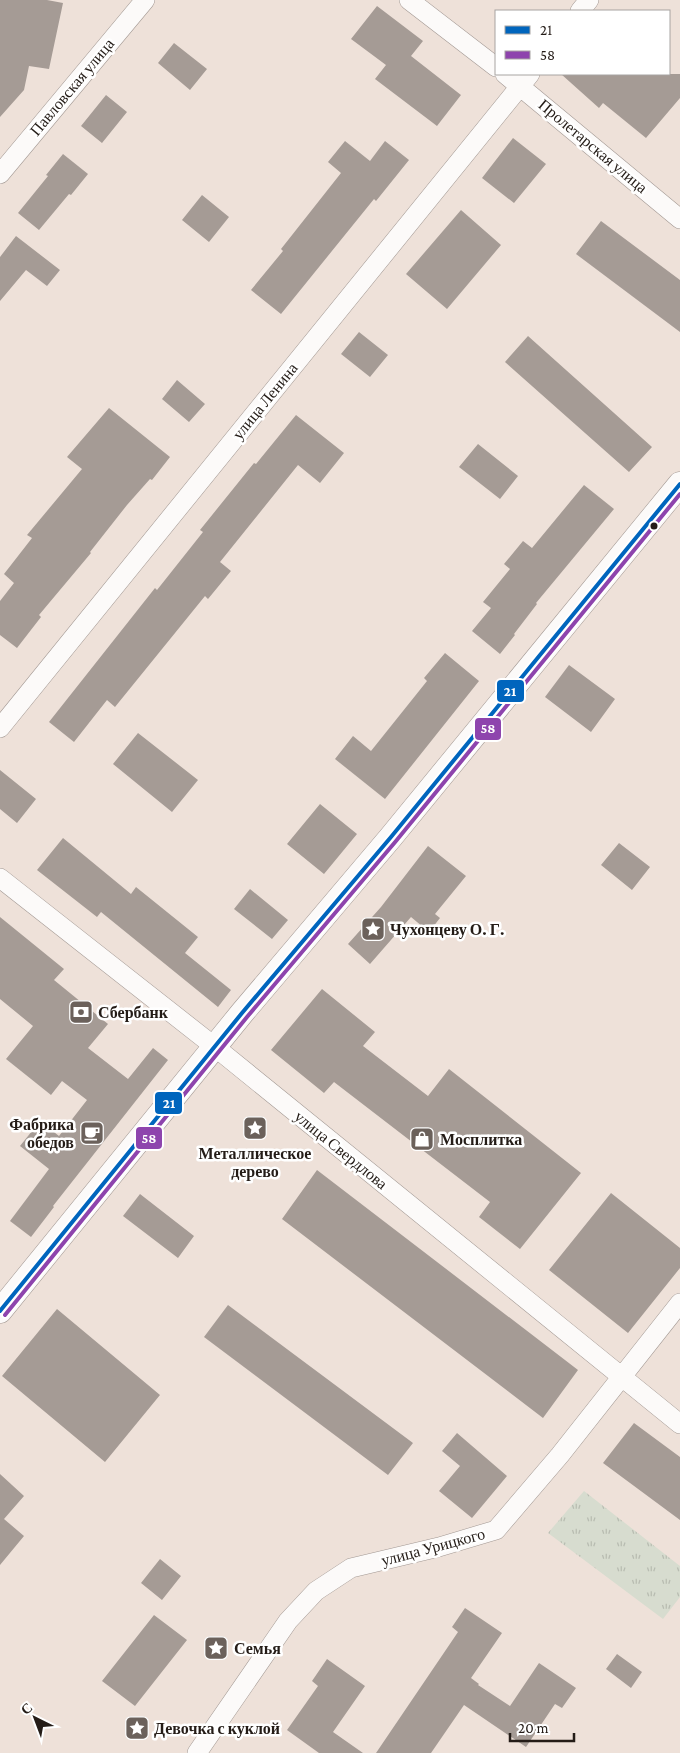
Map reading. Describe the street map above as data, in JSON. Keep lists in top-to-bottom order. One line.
{"streets":{"street":["Павловская улица","Пролетарская улица","улица Ленина","улица Свердлова","улица Урицкого"]},"crossings":[["Пролетарская улица","улица Ленина"],["улица Свердлова","улица Урицкого"]],"places":{"place":["Чухонцеву О. Г.","Металлическое дерево","Семья","Девочка с куклой"],"bank":["Сбербанк"],"cafe":["Фабрика обедов"],"shop":["Мосплитка"]},"lines":["transit line 21","transit line 58"],"legend":["21","58"],"scale_bar":"20 m","north":"top left"}
